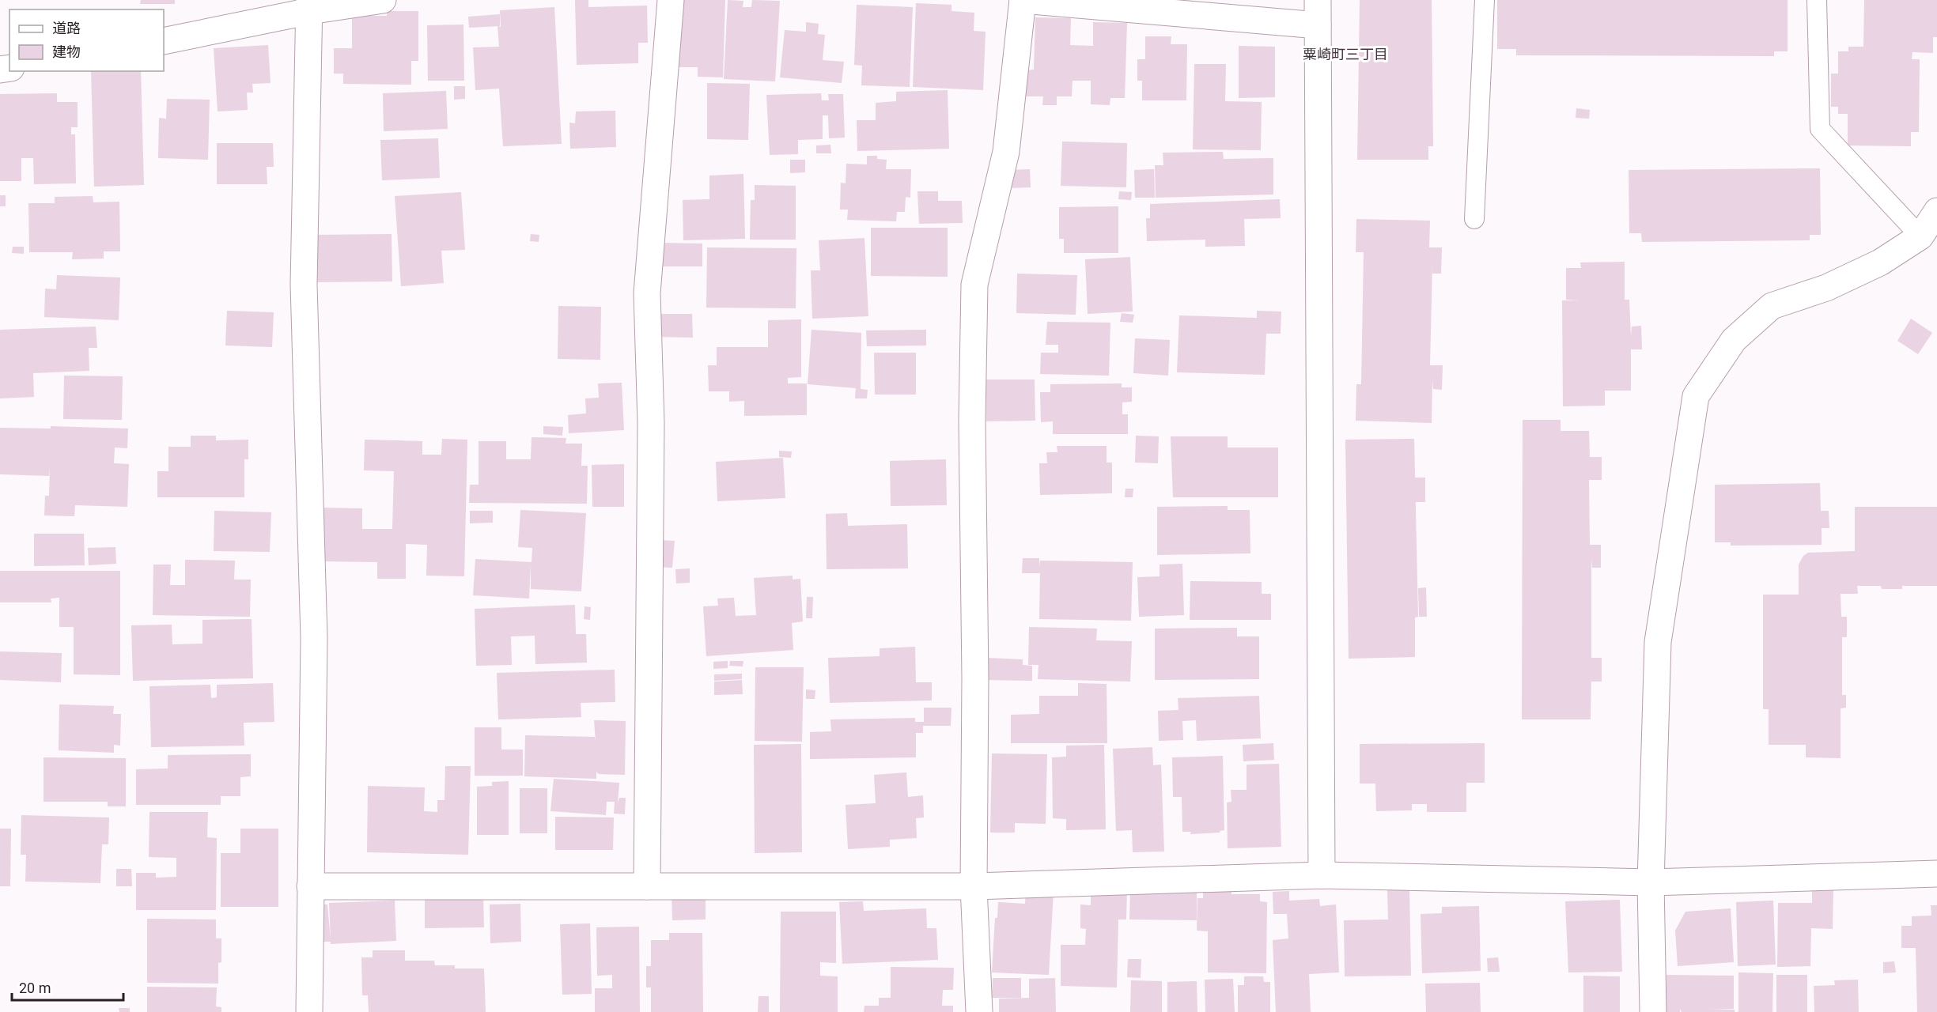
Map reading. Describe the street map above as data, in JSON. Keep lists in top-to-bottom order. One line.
{"districts":["粟崎町三丁目"],"legend":["道路","建物"],"scale_bar":"20 m"}
